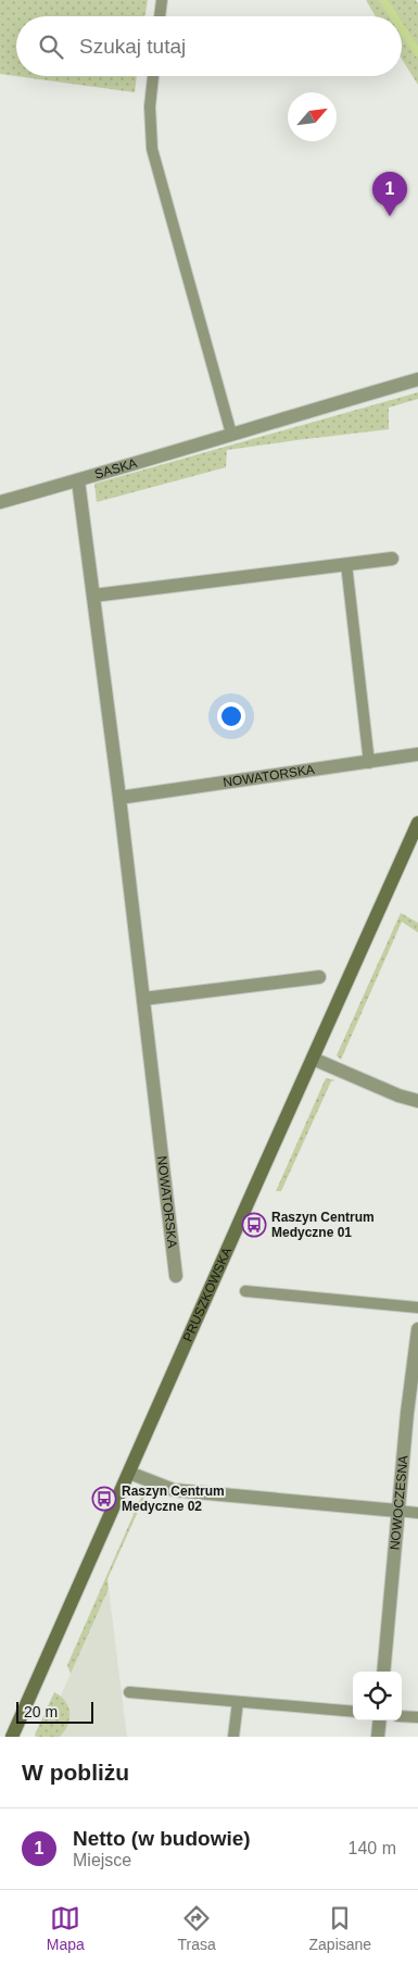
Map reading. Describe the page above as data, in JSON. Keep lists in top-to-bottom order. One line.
{"streets":{"street":["SASKA","NOWATORSKA","PRUSZKOWSKA","NOWOCZESNA"]},"crossings":[["SASKA","NOWATORSKA"]],"places":{"bus stop":["Raszyn Centrum Medyczne 01","Raszyn Centrum Medyczne 02"]},"scale_bar":"20 m","north":"top right","page":{"search":"Szukaj tutaj","pins":"1","scale":"20 m","heading":"W pobliżu","list":[{"mark":"1","name":"Netto (w budowie)","note":"Miejsce","value":"140 m"}],"nav":["Mapa","Trasa","Zapisane"]}}
